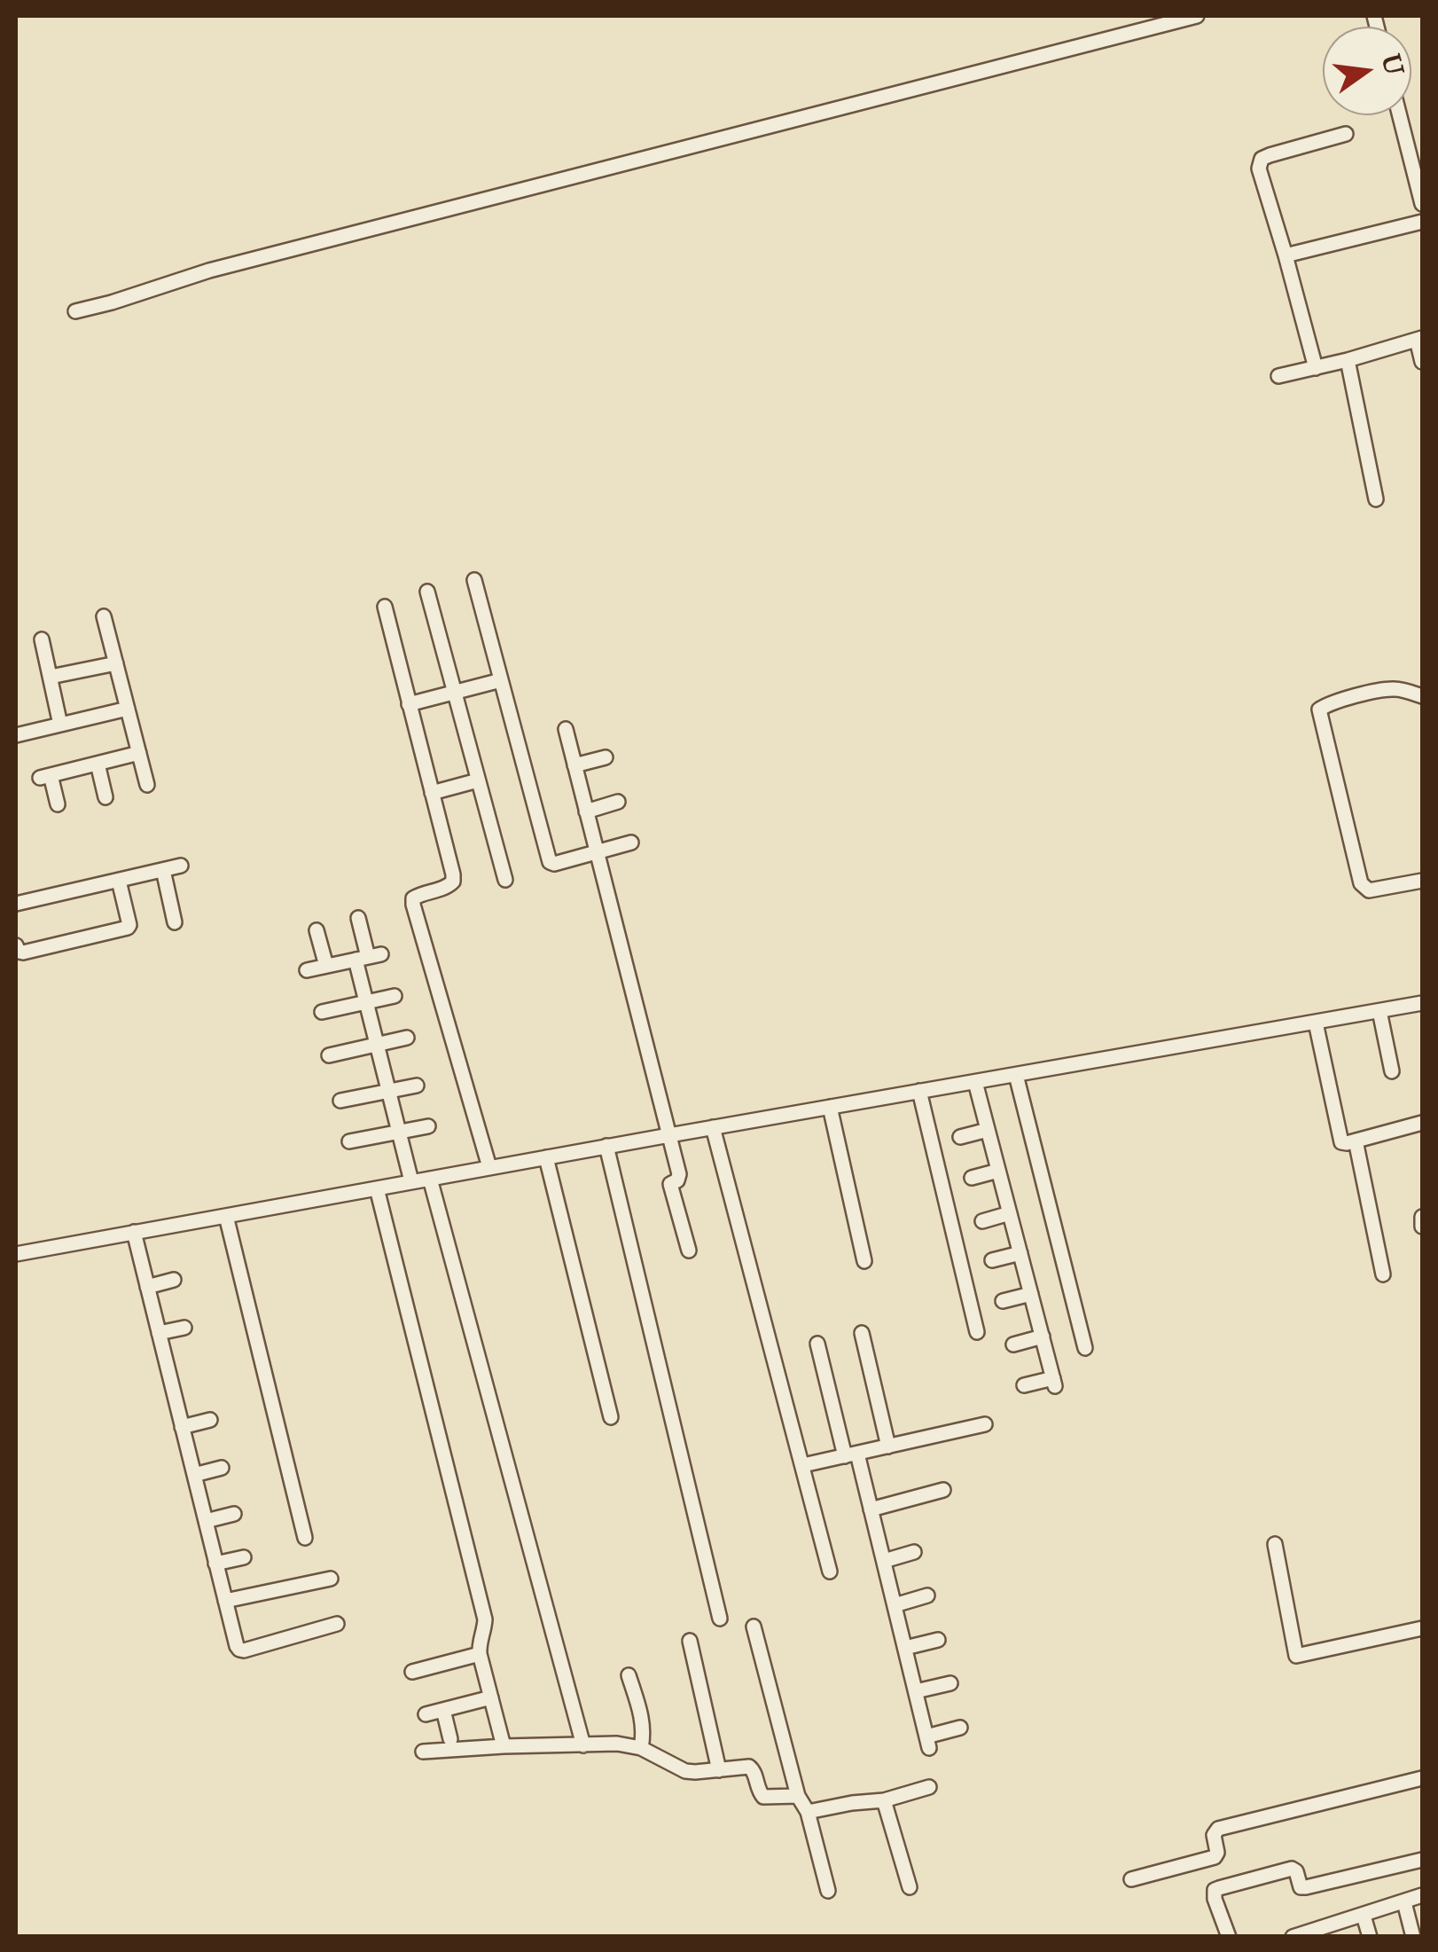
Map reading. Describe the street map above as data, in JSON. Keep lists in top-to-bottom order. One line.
{"north":"right"}
